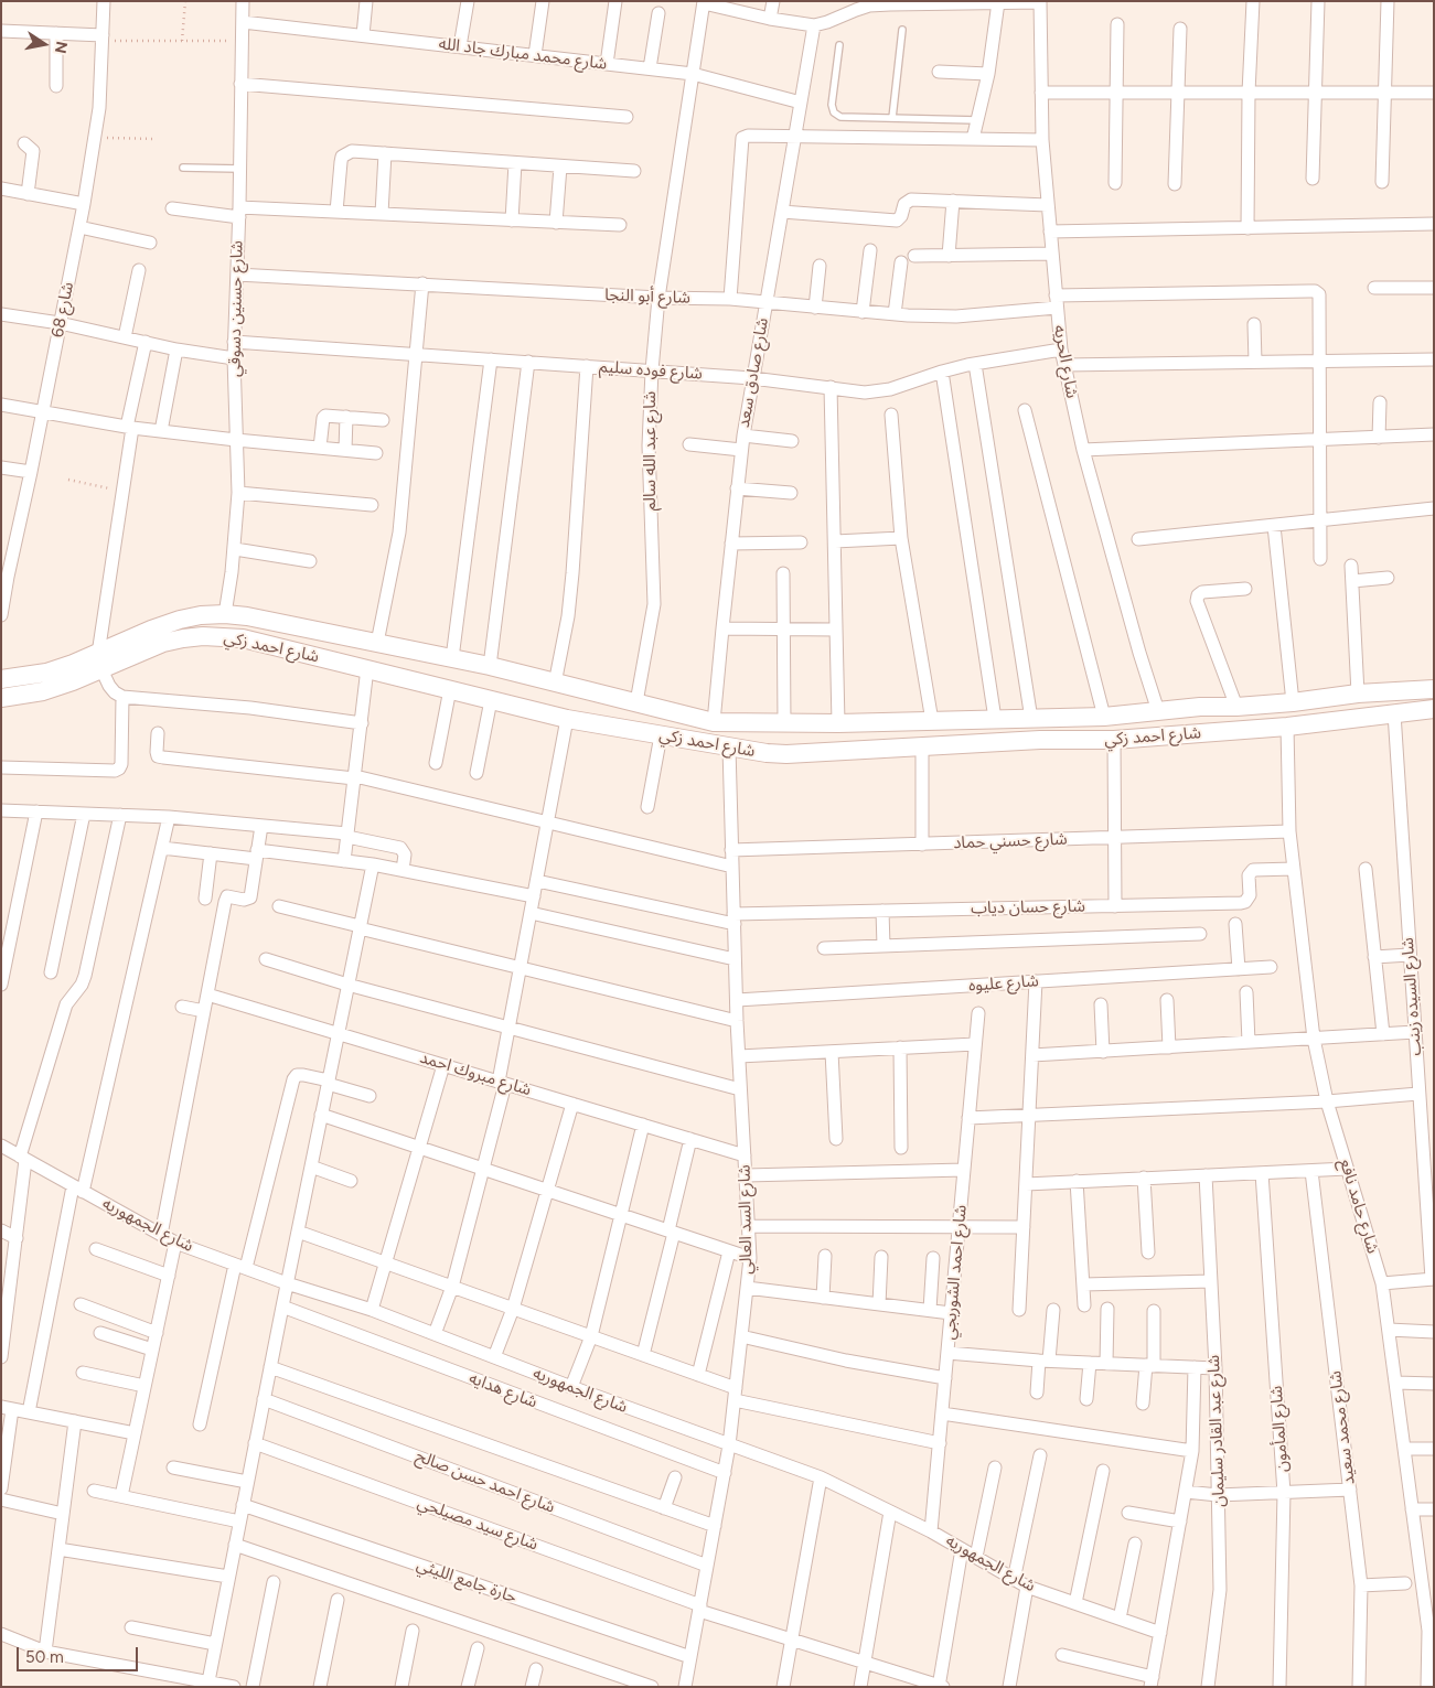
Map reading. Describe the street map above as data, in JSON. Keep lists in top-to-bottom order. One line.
{"streets":{"street":["شارع محمد مبارك جاد الله","شارع أبو النجا","شارع حسنين دسوقي","شارع 68","شارع الحريه","شارع فوده سليم","شارع صادق سعد","شارع عبد الله سالم","شارع احمد زكي","شارع حسني حماد","شارع حسان دياب","شارع عليوه","شارع السيده زينب","شارع مبروك احمد","شارع حامد نافع","شارع السد العالي","شارع الجمهوريه","شارع احمد الشوربجي","شارع هدايه","شارع محمد سعيد","شارع المأمون","شارع عبد القادر سليمان","شارع احمد حسن صالح","شارع سيد مصيلحي","حارة جامع الليثي"]},"crossings":[["شارع محمد مبارك جاد الله","شارع حسنين دسوقي"],["شارع محمد مبارك جاد الله","شارع صادق سعد"],["شارع محمد مبارك جاد الله","شارع عبد الله سالم"],["شارع أبو النجا","شارع حسنين دسوقي"],["شارع أبو النجا","شارع الحريه"],["شارع أبو النجا","شارع صادق سعد"],["شارع أبو النجا","شارع عبد الله سالم"],["شارع حسنين دسوقي","شارع فوده سليم"],["شارع حسنين دسوقي","شارع احمد زكي"],["شارع الحريه","شارع فوده سليم"],["شارع الحريه","شارع احمد زكي"],["شارع فوده سليم","شارع صادق سعد"],["شارع فوده سليم","شارع عبد الله سالم"],["شارع صادق سعد","شارع احمد زكي"],["شارع عبد الله سالم","شارع احمد زكي"],["شارع احمد زكي","شارع السيده زينب"],["شارع احمد زكي","شارع حامد نافع"],["شارع احمد زكي","شارع السد العالي"],["شارع حسني حماد","شارع حامد نافع"],["شارع حسني حماد","شارع السد العالي"],["شارع حسان دياب","شارع حامد نافع"],["شارع حسان دياب","شارع السد العالي"],["شارع عليوه","شارع السد العالي"],["شارع مبروك احمد","شارع السد العالي"],["شارع السد العالي","شارع الجمهوريه"],["شارع السد العالي","شارع هدايه"],["شارع السد العالي","شارع احمد حسن صالح"],["شارع السد العالي","شارع سيد مصيلحي"],["شارع السد العالي","حارة جامع الليثي"],["شارع الجمهوريه","شارع احمد الشوربجي"]],"scale_bar":"50 m","north":"right"}
